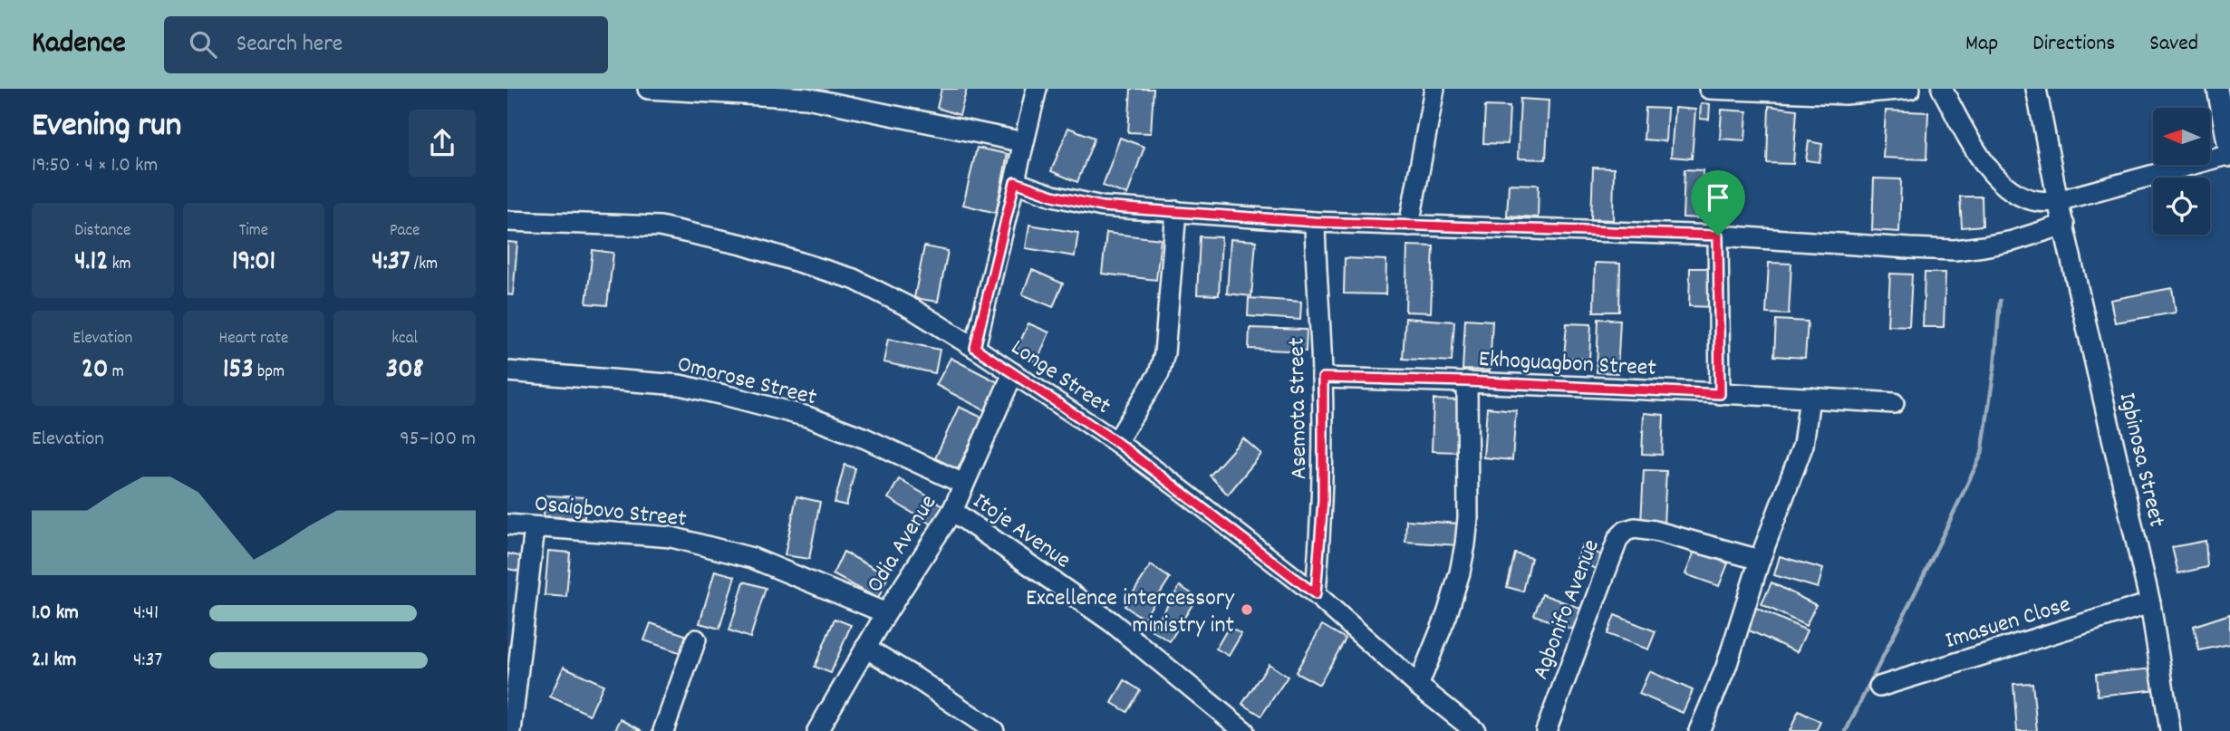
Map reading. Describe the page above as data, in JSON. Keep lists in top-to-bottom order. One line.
{"streets":{"street":["Ekhoguagbon Street","Longe Street","Omorose Street","Asemota Street","Igbinosa Street","Osaigbovo Street","Itoje Avenue","Odia Avenue","Agbonifo Avenue","Imasuen Close"]},"crossings":[["Ekhoguagbon Street","Asemota Street"],["Longe Street","Asemota Street"],["Longe Street","Odia Avenue"],["Omorose Street","Odia Avenue"],["Igbinosa Street","Imasuen Close"],["Osaigbovo Street","Odia Avenue"],["Itoje Avenue","Odia Avenue"]],"places":["Excellence intercessory ministry int"],"north":"left","page":{"header":"Kadence","search":"Search here","nav":["Map","Directions","Saved"],"heading":["Evening run","19:50 · 4 × 1.0 km"],"stats":[["Distance","4.12 km"],["Time","19:01"],["Pace","4:37 /km"],["Elevation","20 m"],["Heart rate","153 bpm"],["kcal","308"]],"chart":["Elevation","95–100 m"],"list":[{"name":"1.0 km","note":"4:41"},{"name":"2.1 km","note":"4:37"}]}}
